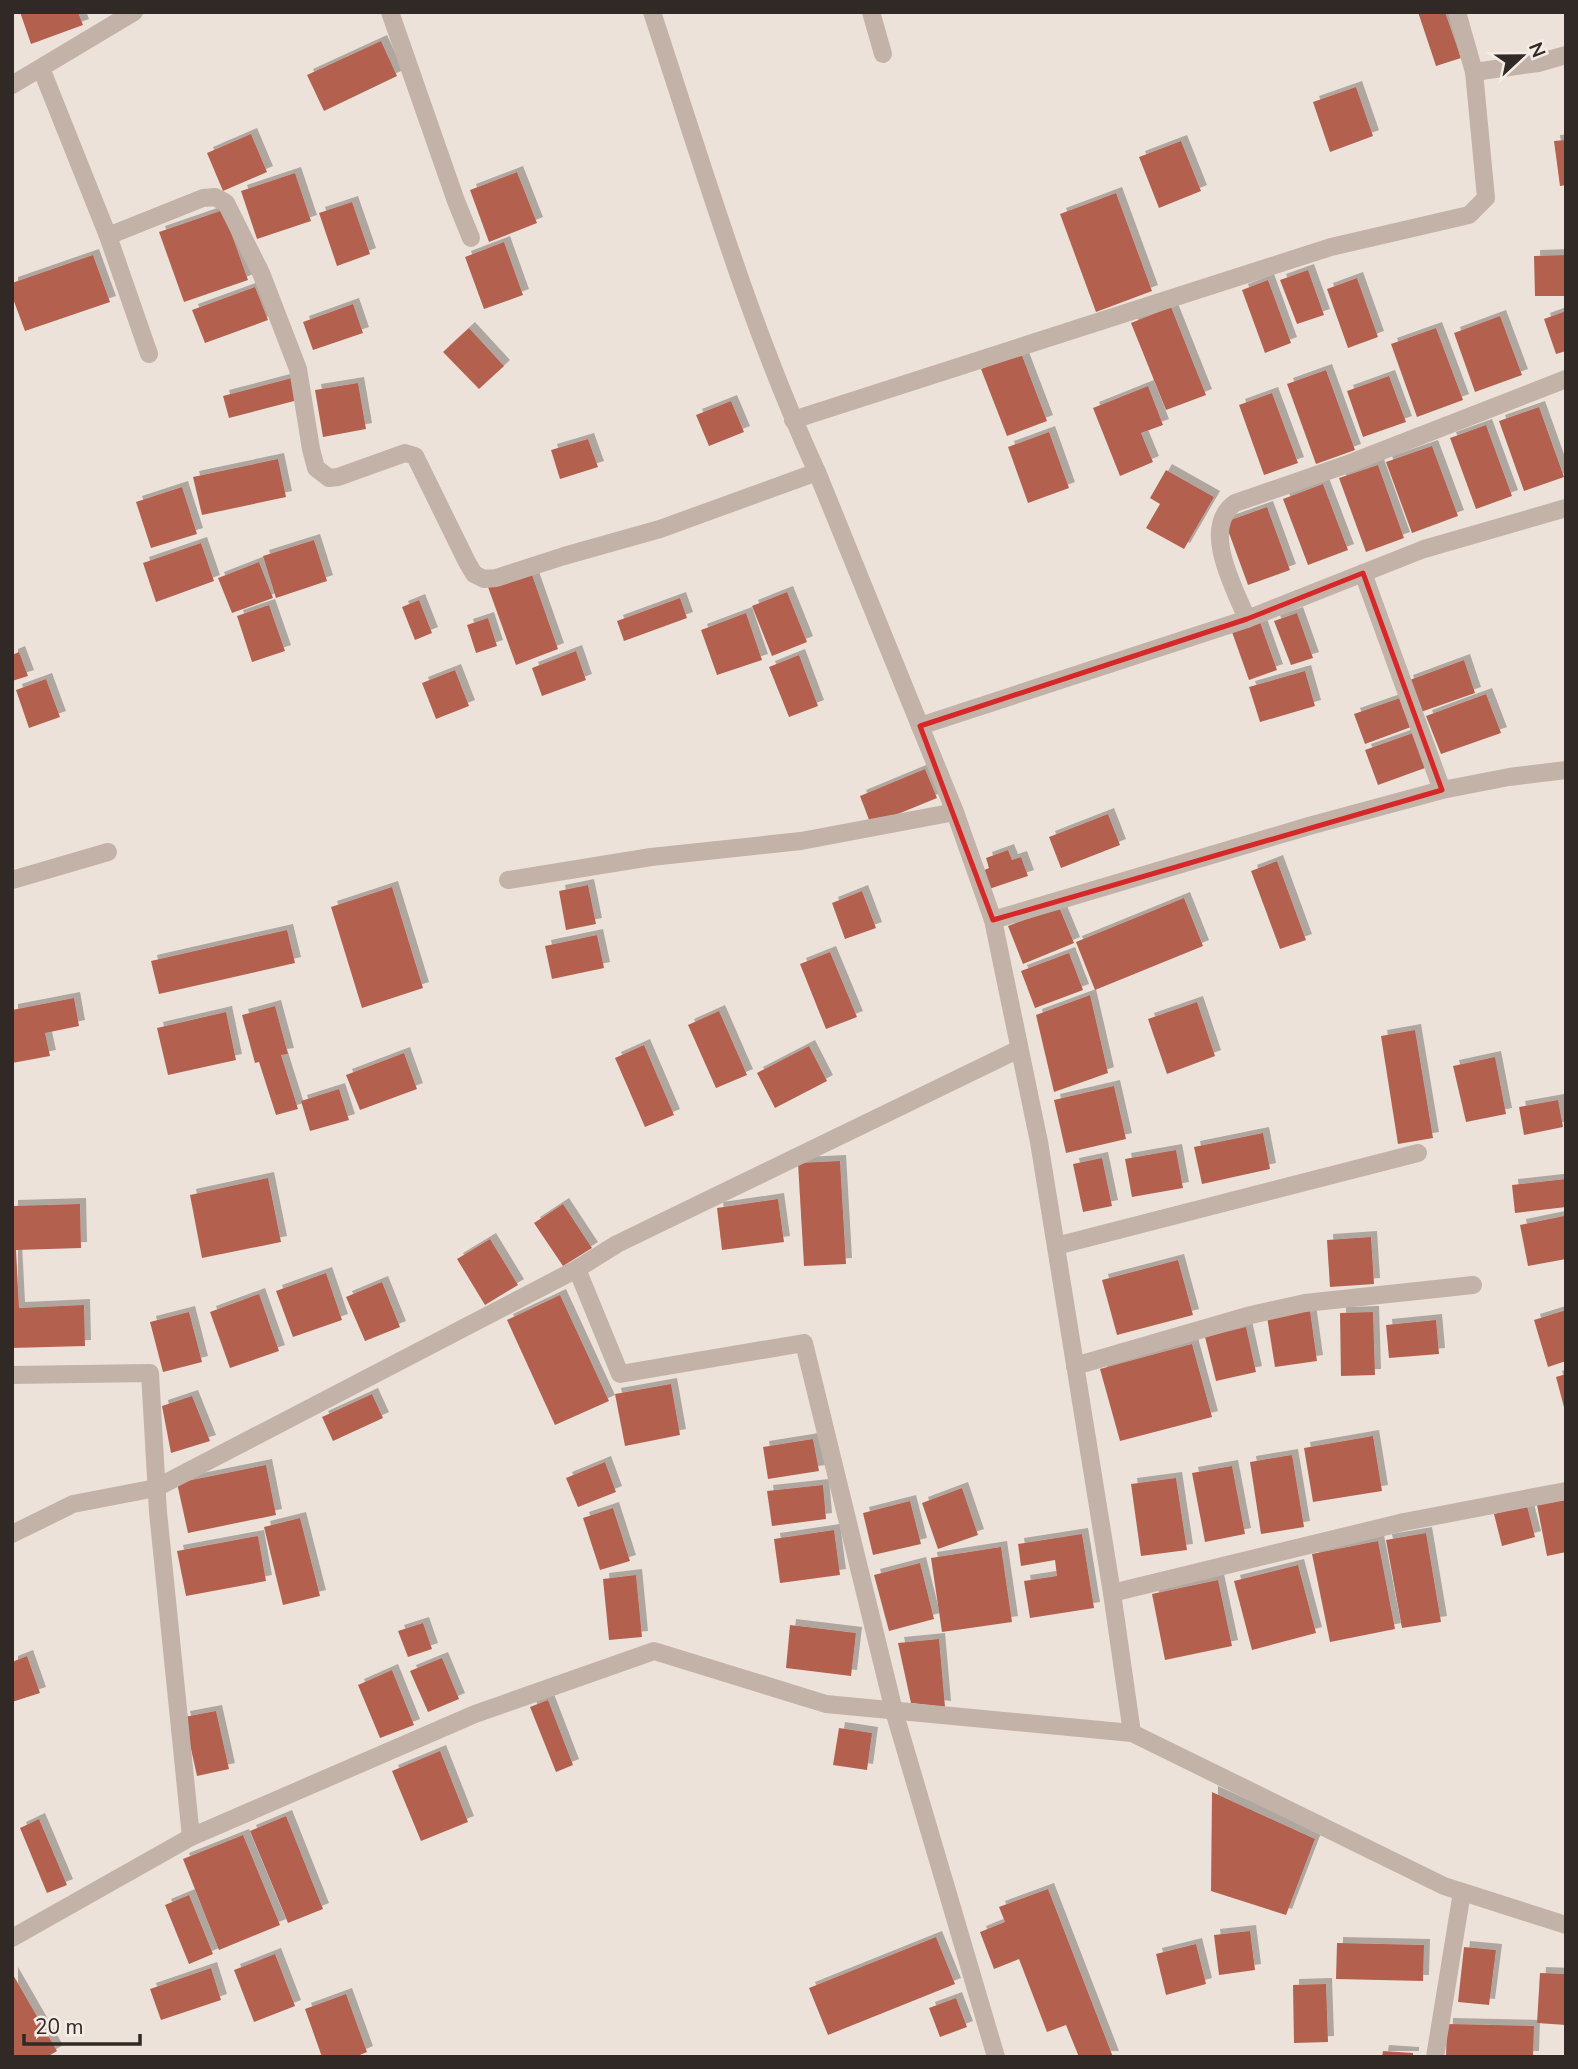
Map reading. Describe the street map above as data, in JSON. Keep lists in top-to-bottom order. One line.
{"scale_bar":"20 m","north":"right"}
